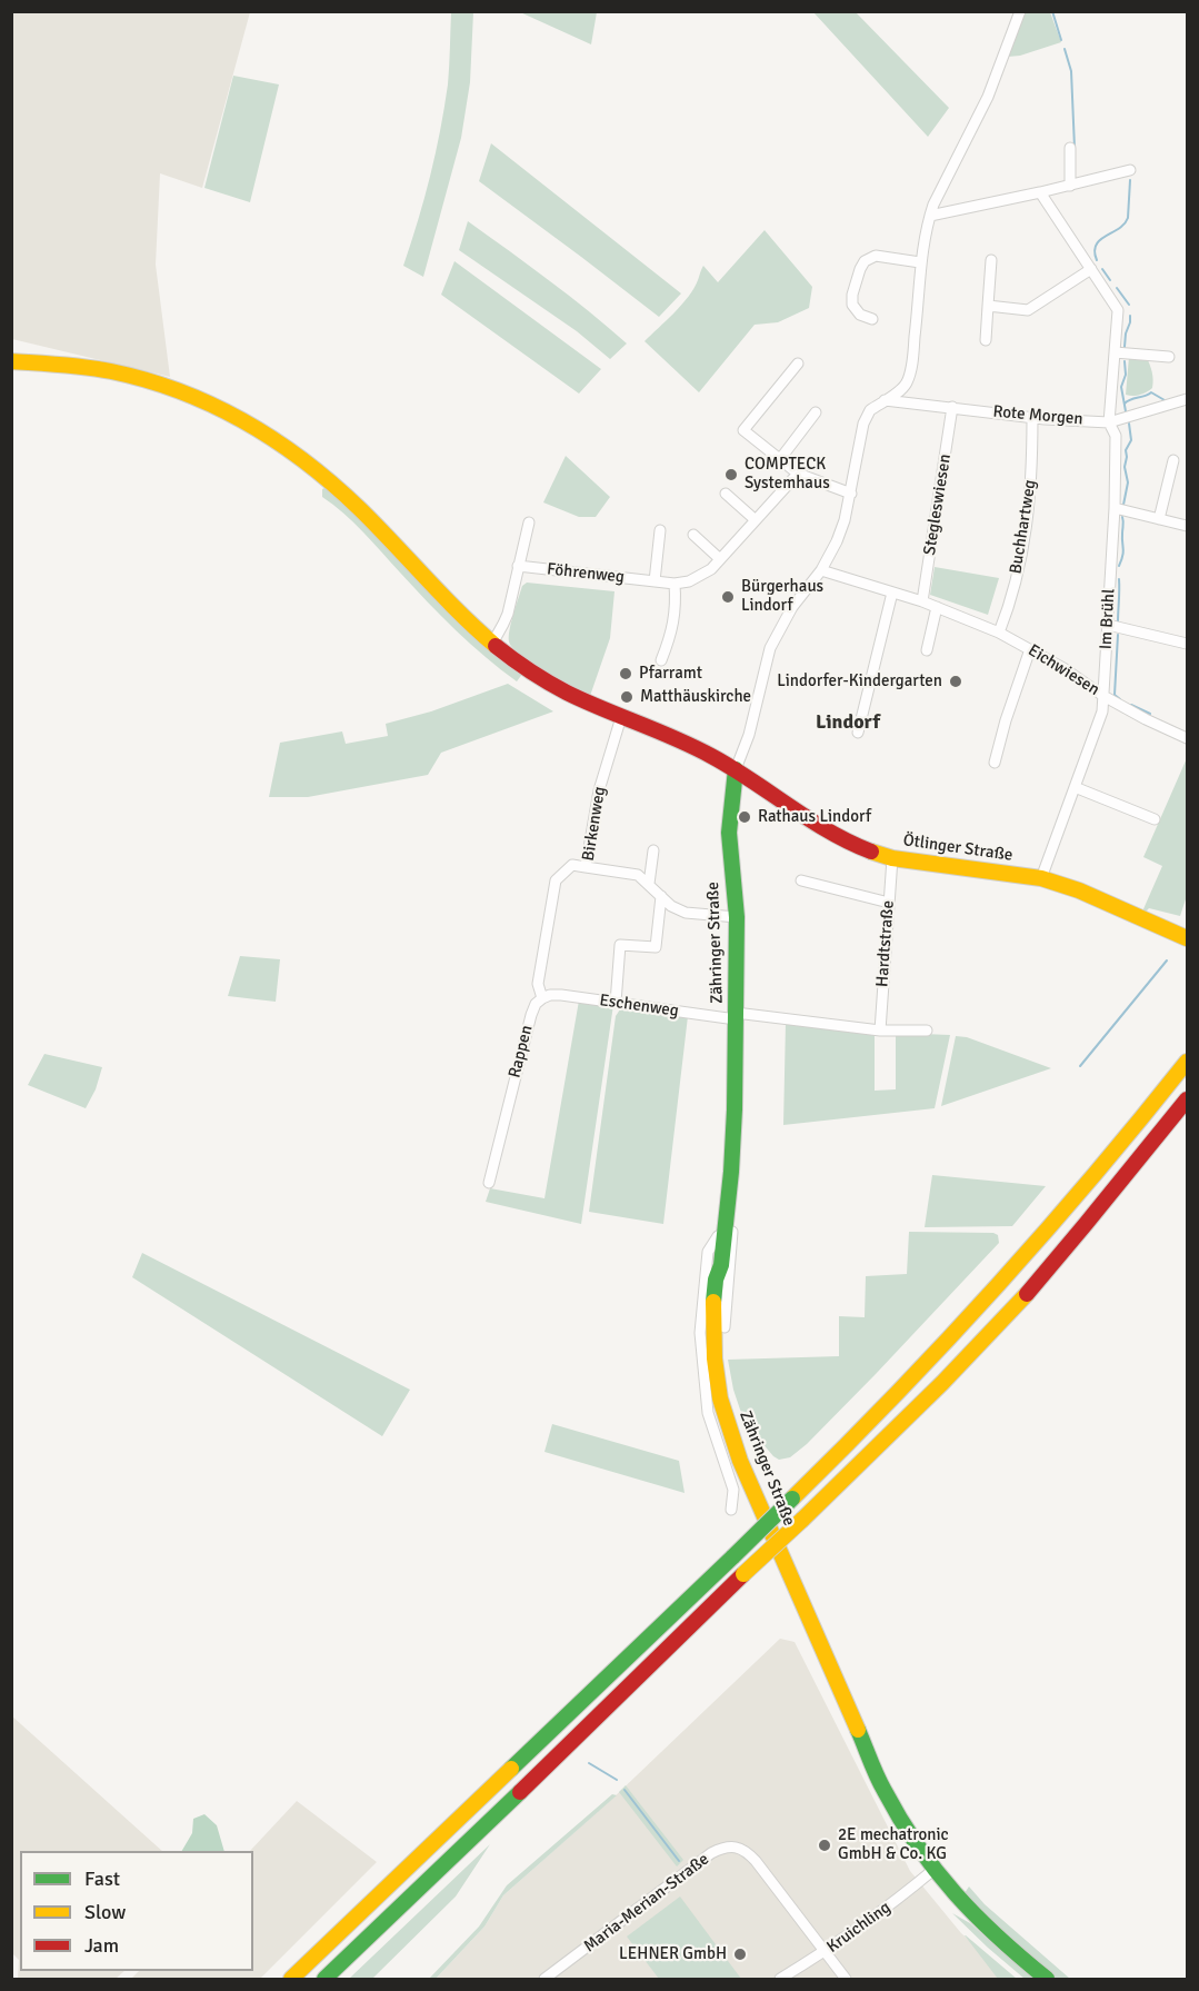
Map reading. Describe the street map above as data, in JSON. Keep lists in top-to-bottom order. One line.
{"streets":{"main road":["Ötlinger Straße","Zähringer Straße"],"street":["Rote Morgen","Stegleswiesen","Buchhartweg","Föhrenweg","Im Brühl","Eichwiesen","Birkenweg","Hardtstraße","Eschenweg","Rappen","Maria-Merian-Straße","Kruichling"]},"crossings":[["Rote Morgen","Stegleswiesen"],["Rote Morgen","Buchhartweg"],["Rote Morgen","Im Brühl"],["Stegleswiesen","Eichwiesen"],["Buchhartweg","Eichwiesen"],["Im Brühl","Eichwiesen"],["Im Brühl","Ötlinger Straße"],["Birkenweg","Ötlinger Straße"],["Birkenweg","Zähringer Straße"],["Birkenweg","Rappen"],["Ötlinger Straße","Zähringer Straße"],["Ötlinger Straße","Hardtstraße"],["Zähringer Straße","Eschenweg"],["Zähringer Straße","Kruichling"],["Eschenweg","Rappen"],["Maria-Merian-Straße","Kruichling"]],"districts":["Lindorf"],"places":["COMPTECK Systemhaus","Bürgerhaus Lindorf","Pfarramt","Lindorfer-Kindergarten","Matthäuskirche","Rathaus Lindorf","2E mechatronic GmbH & Co. KG","LEHNER GmbH"],"legend":["Fast","Slow","Jam"]}
